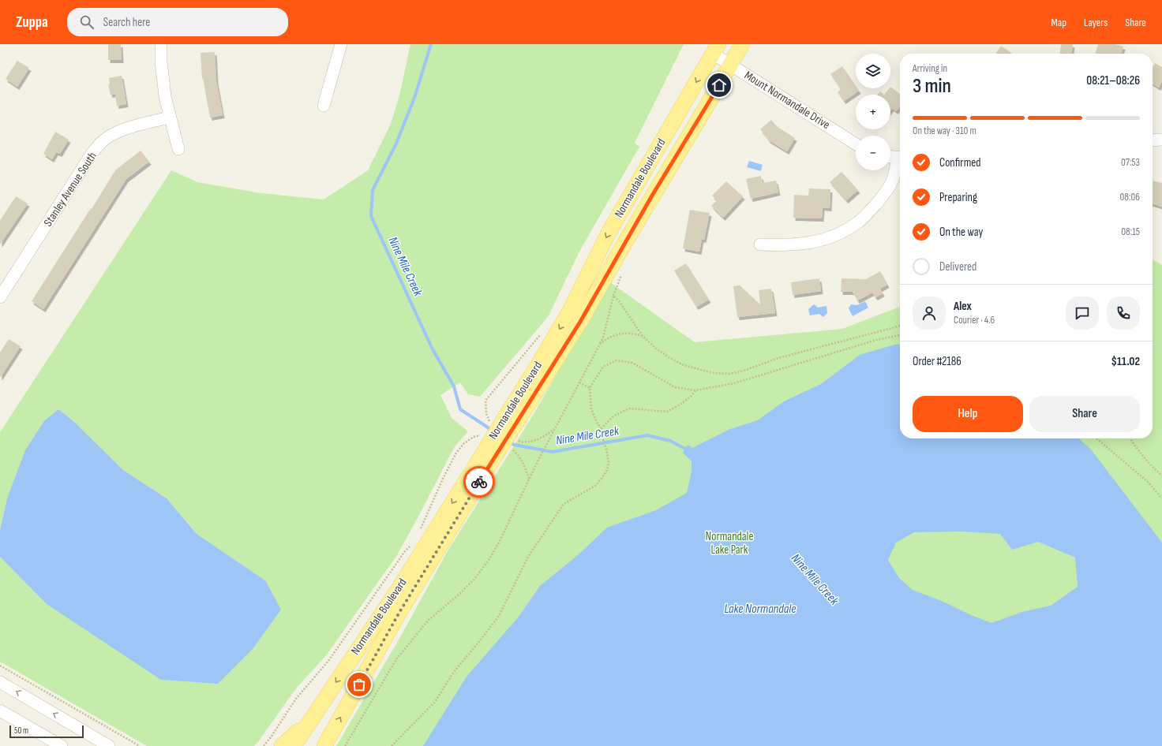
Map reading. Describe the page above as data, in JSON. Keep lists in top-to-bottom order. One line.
{"streets":{"main road":["Normandale Boulevard"],"street":["Mount Normandale Drive","Stanley Avenue South"]},"crossings":[["Mount Normandale Drive","Normandale Boulevard"]],"water":["Nine Mile Creek","Lake Normandale"],"parks":["Normandale Lake Park"],"scale_bar":"50 m","page":{"header":"Zuppa","search":"Search here","nav":["Map","Layers","Share"],"map_buttons":["+","−"],"heading":["3 min","Arriving in","08:21–08:26"],"panel":["Alex","Courier · 4.6","Order #2186","$11.02"],"bar":"On the way · 310 m","list":[["Confirmed","07:53"],["Preparing","08:06"],["On the way","08:15"],"Delivered"],"buttons":["Help","Share"],"scale":"50 m"}}
